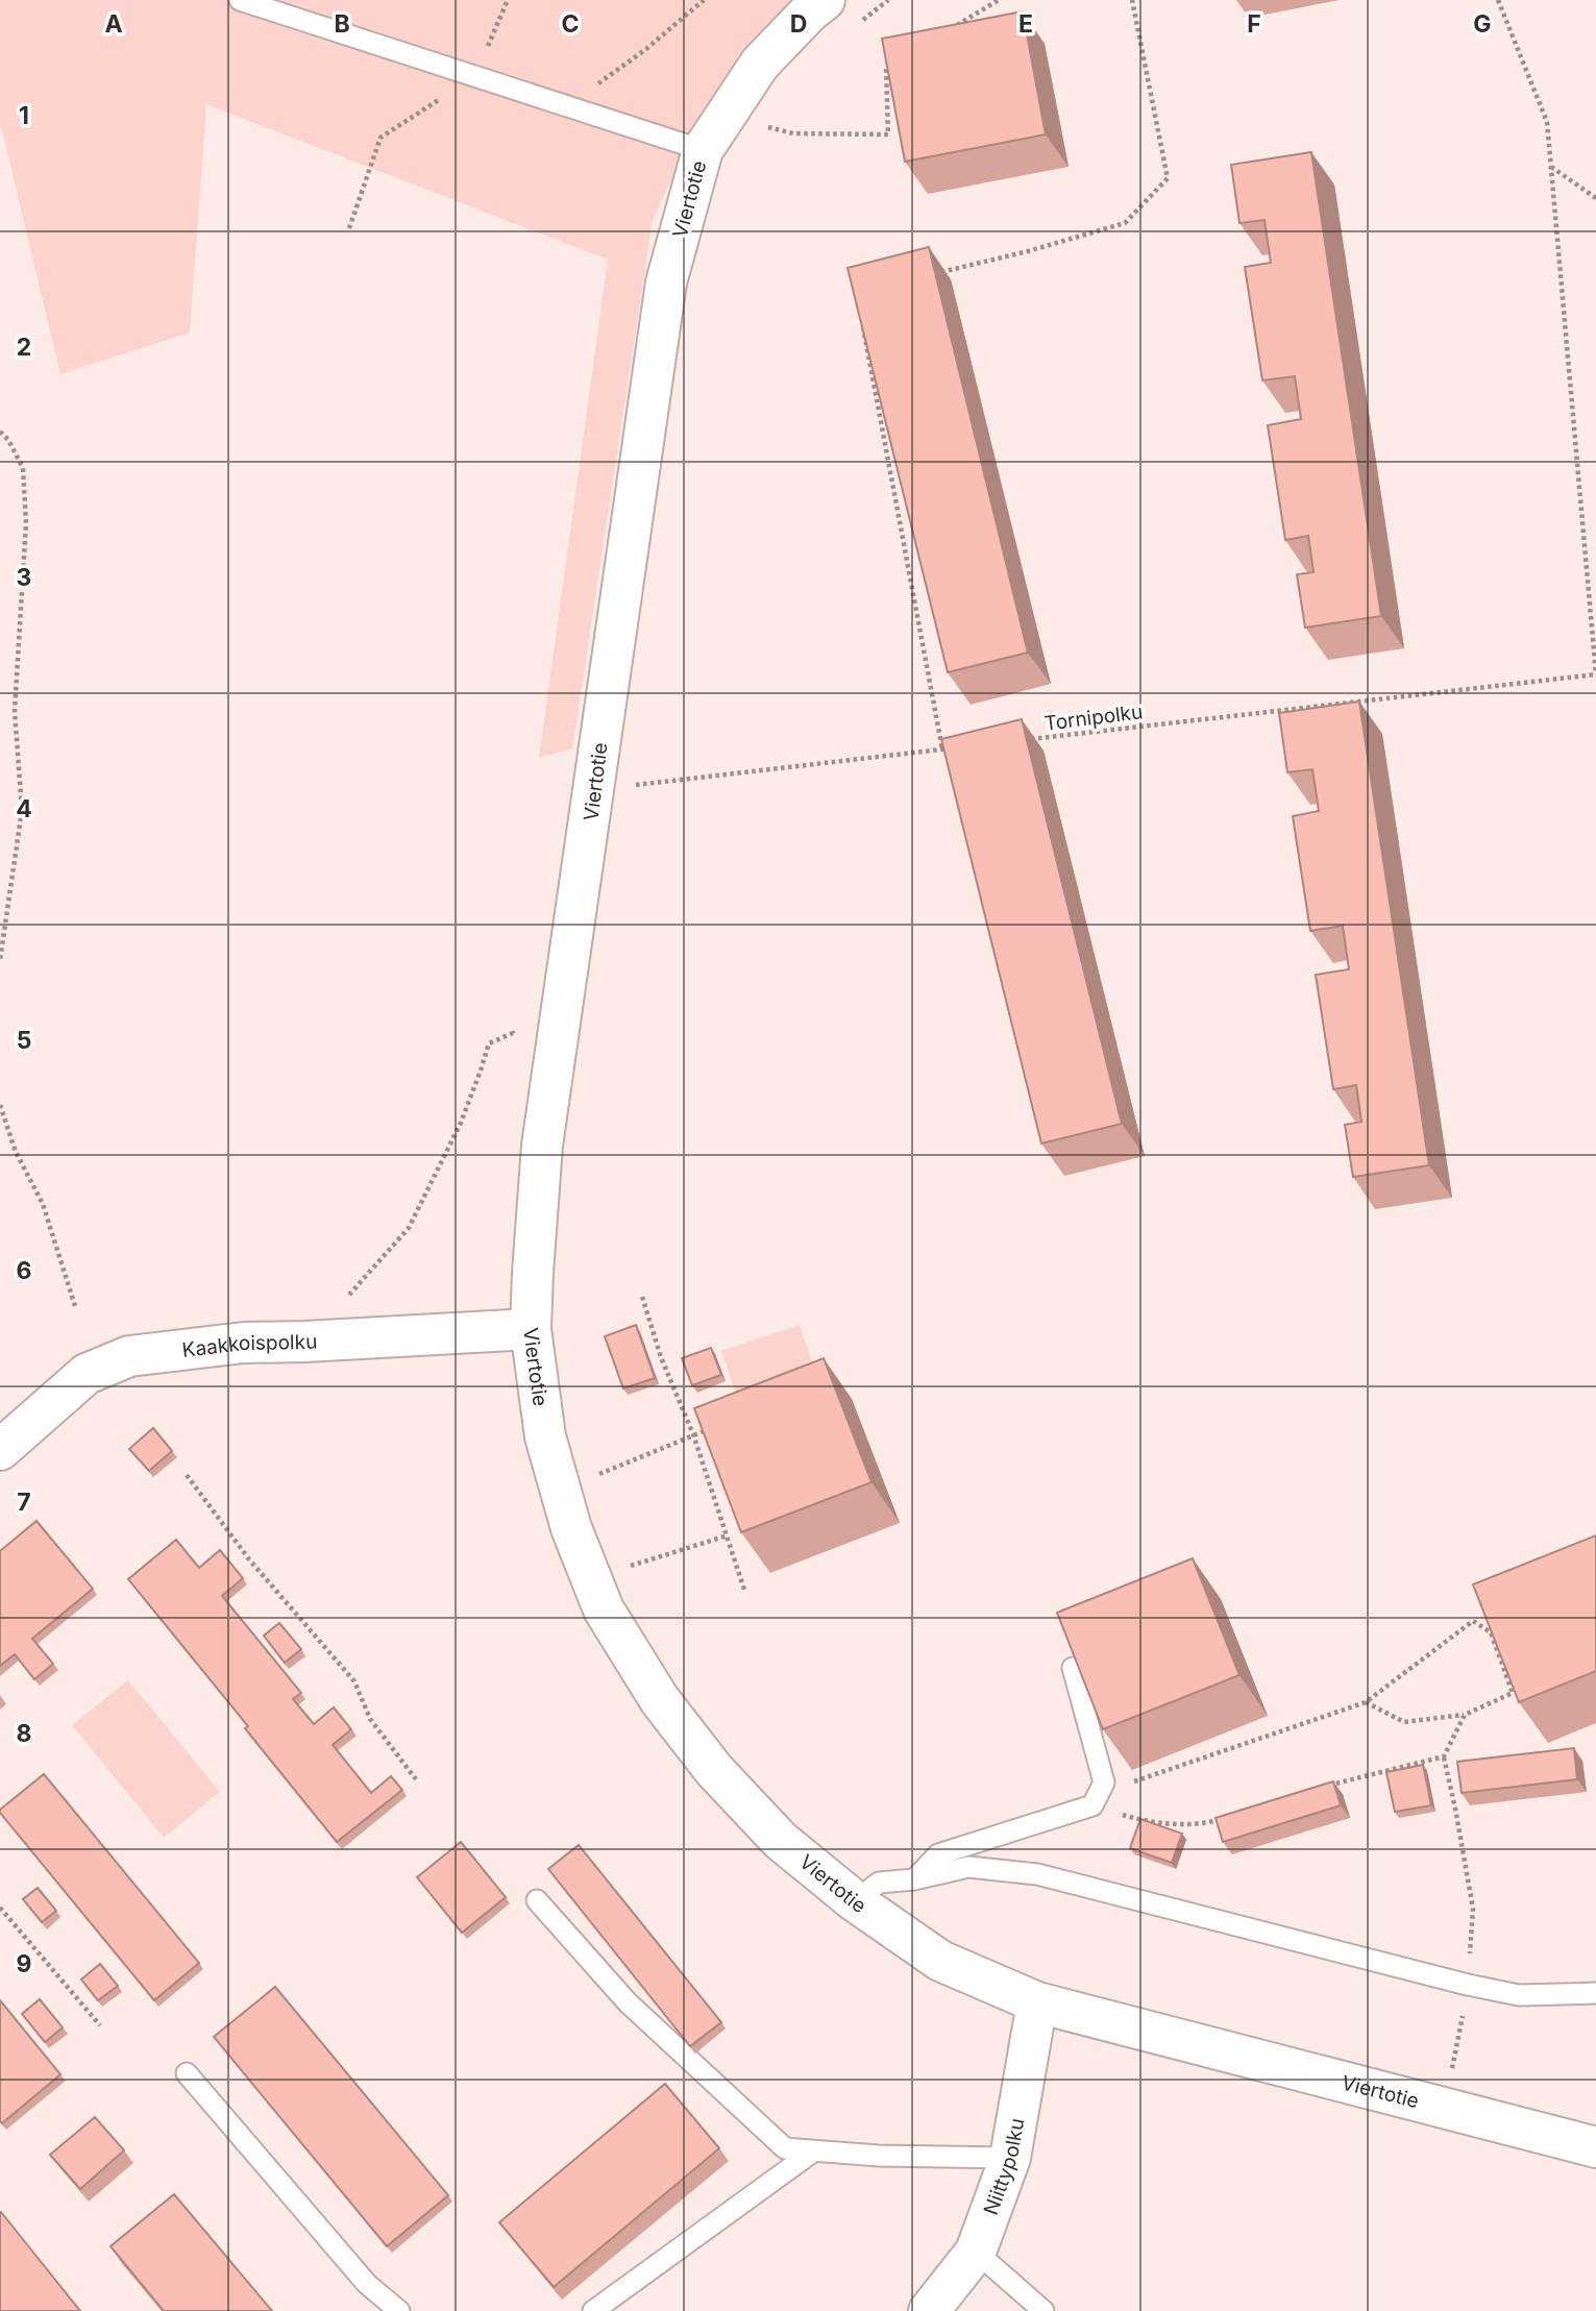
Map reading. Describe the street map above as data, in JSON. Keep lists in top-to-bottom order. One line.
{"streets":{"street":["Viertotie","Kaakkoispolku","Niittypolku"],"path":["Tornipolku"]},"crossings":[["Viertotie","Kaakkoispolku"],["Viertotie","Niittypolku"]],"grid":{"columns":["A","B","C","D","E","F","G"],"rows":["1","2","3","4","5","6","7","8","9"]}}
